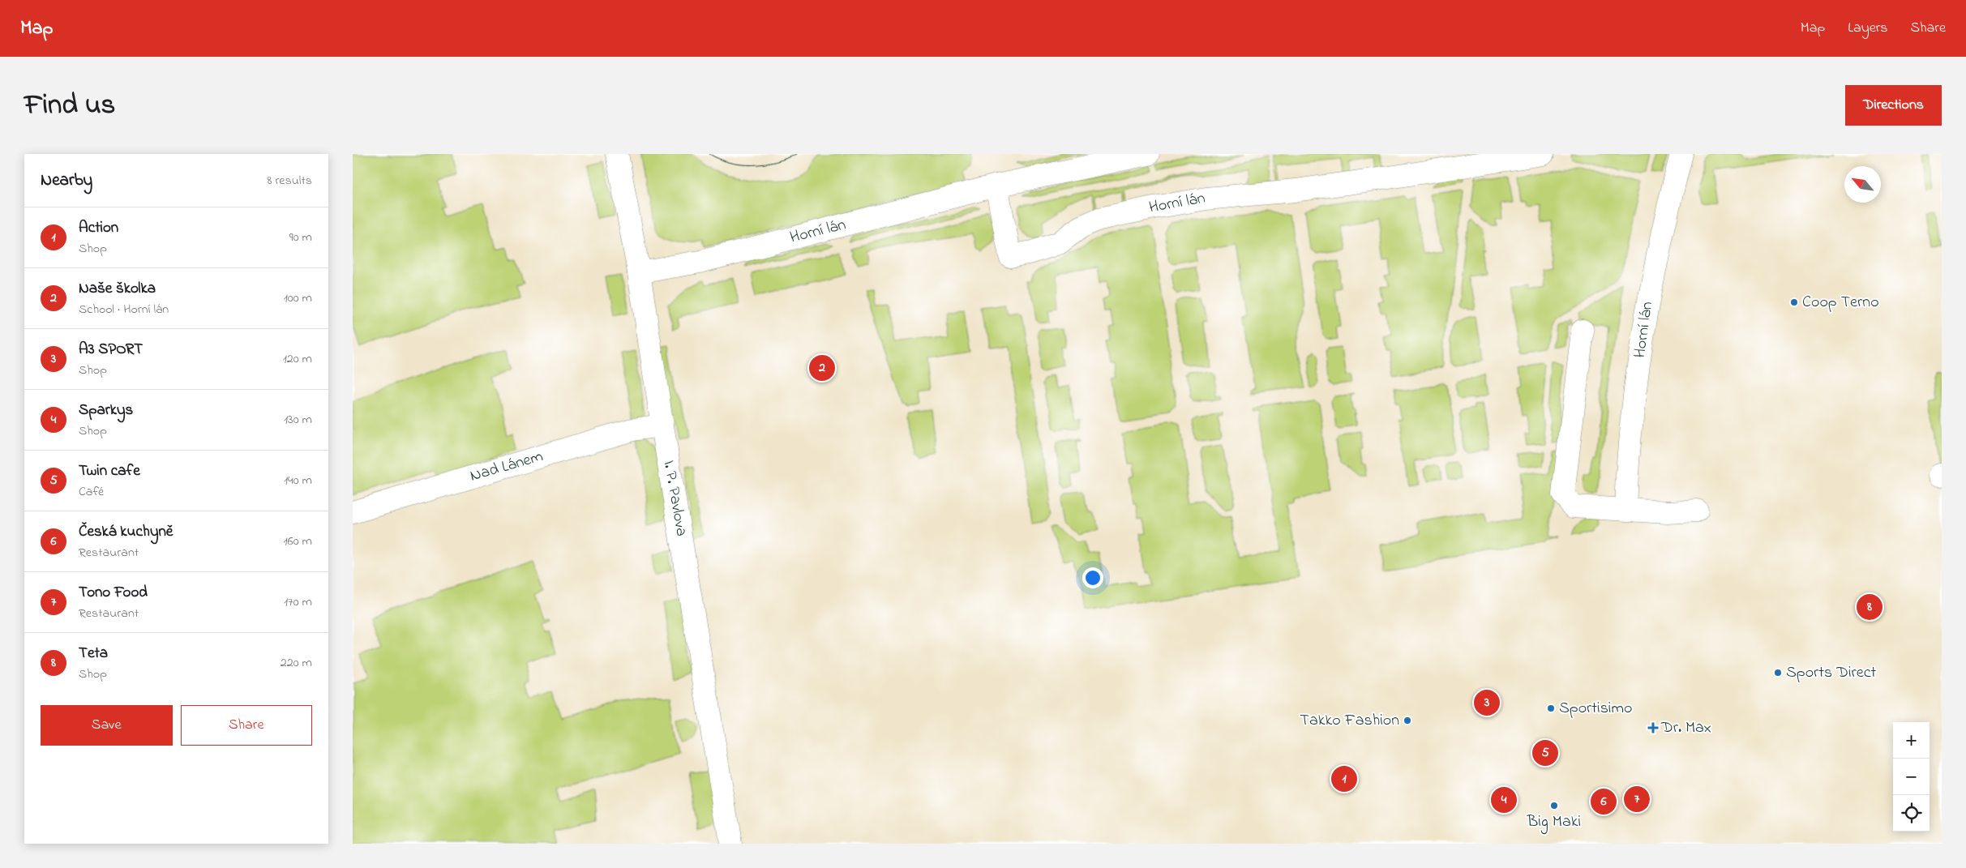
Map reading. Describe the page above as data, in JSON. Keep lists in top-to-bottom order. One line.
{"streets":{"street":["Horní lán","Nad Lánem","I. P. Pavlova"]},"crossings":[["Horní lán","I. P. Pavlova"],["Nad Lánem","I. P. Pavlova"]],"places":{"other":["Coop Terno","Sports Direct","Sportisimo","Takko Fashion","Big Maki"],"health":["Dr. Max"]},"north":"top left","page":{"header":"Map","nav":["Map","Layers","Share"],"title":"Find us","buttons":["Directions",["Save","Share"]],"heading":["Nearby","8 results"],"list":[{"mark":"1","name":"Action","note":"Shop","value":"90 m"},{"mark":"2","name":"Naše školka","note":"School · Horní lán","value":"100 m"},{"mark":"3","name":"A3 SPORT","note":"Shop","value":"120 m"},{"mark":"4","name":"Sparkys","note":"Shop","value":"130 m"},{"mark":"5","name":"Twin cafe","note":"Café","value":"140 m"},{"mark":"6","name":"Česká kuchyně","note":"Restaurant","value":"160 m"},{"mark":"7","name":"Tono Food","note":"Restaurant","value":"170 m"},{"mark":"8","name":"Teta","note":"Shop","value":"220 m"}],"pins":["2","8","3","5","1","7","4","6"],"map_buttons":["+","−"]}}
